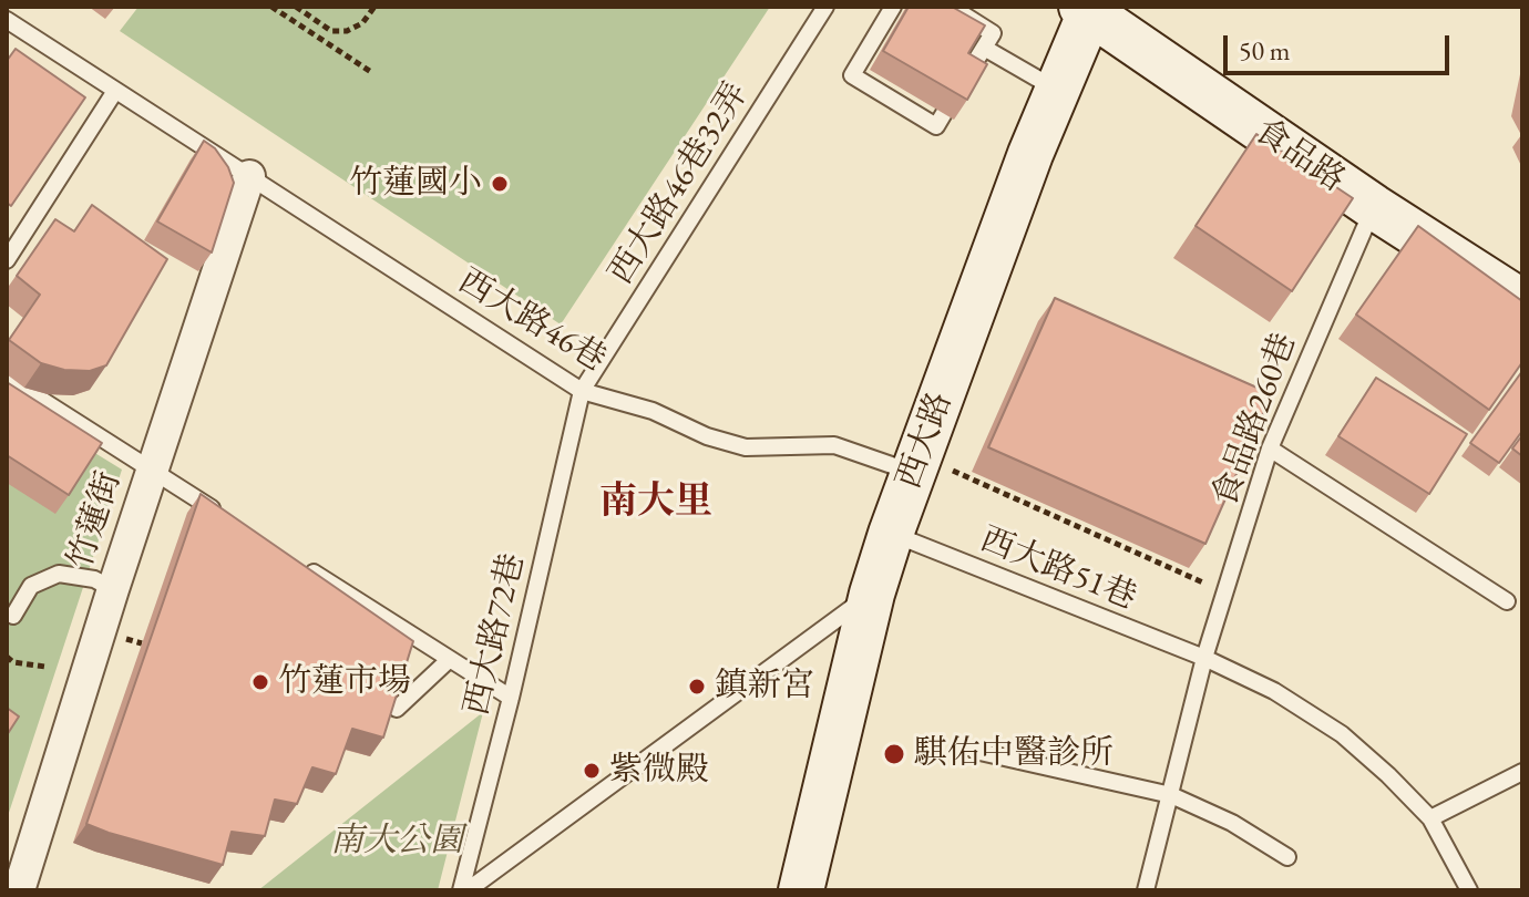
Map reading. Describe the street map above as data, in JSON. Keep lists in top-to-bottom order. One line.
{"streets":{"street":["食品路","西大路","竹蓮街"],"lane":["西大路46巷32弄","西大路46巷","食品路260巷","西大路51巷","西大路72巷"]},"crossings":[["食品路","食品路260巷"],["食品路","西大路"],["西大路46巷32弄","西大路46巷"],["西大路46巷32弄","西大路72巷"],["西大路46巷","西大路"],["西大路46巷","竹蓮街"],["西大路46巷","西大路72巷"],["食品路260巷","西大路51巷"],["西大路","西大路51巷"]],"districts":["南大里"],"parks":["南大公園"],"places":["竹蓮國小","竹蓮市場","鎮新宮","騏佑中醫診所","紫微殿"],"scale_bar":"50 m"}
